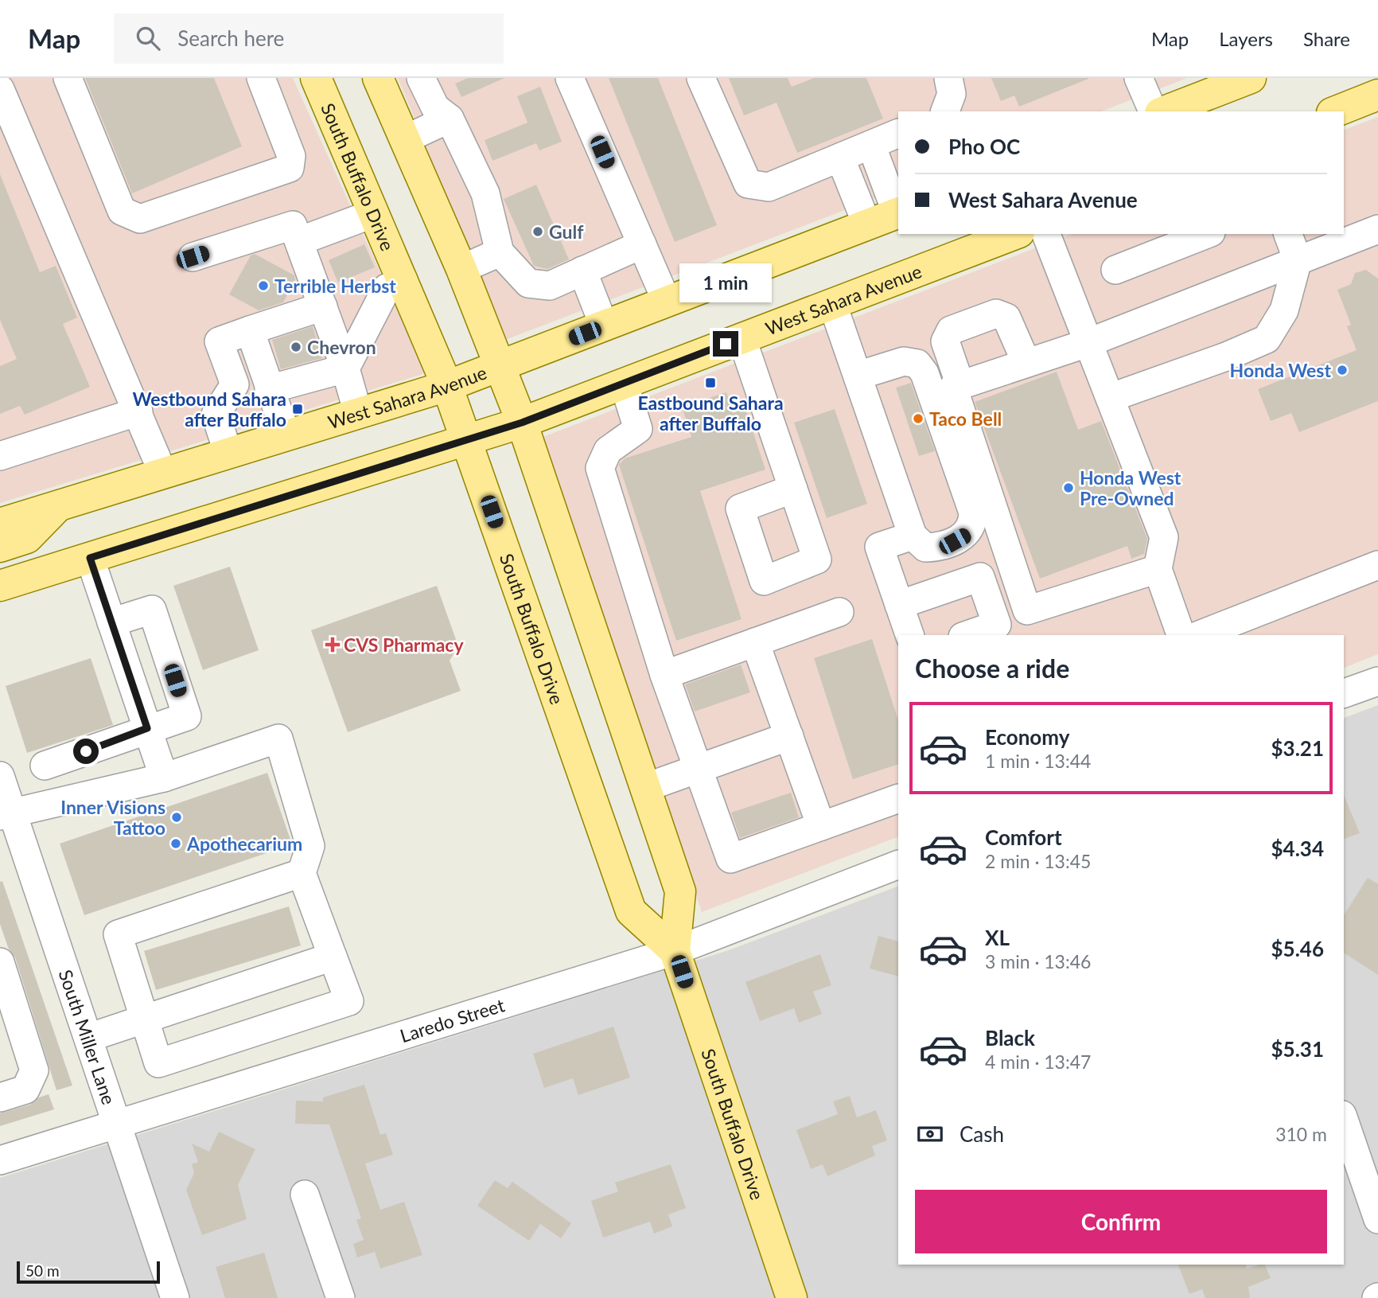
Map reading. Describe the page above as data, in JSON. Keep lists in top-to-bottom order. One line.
{"streets":{"main road":["South Buffalo Drive","West Sahara Avenue"],"street":["Laredo Street","South Miller Lane"]},"crossings":[["South Buffalo Drive","West Sahara Avenue"],["South Buffalo Drive","Laredo Street"],["Laredo Street","South Miller Lane"]],"places":{"other":["Gulf","Terrible Herbst","Chevron","Honda West","Taco Bell","Honda West Pre-Owned","Inner Visions Tattoo","Apothecarium"],"transit":["Eastbound Sahara after Buffalo","Westbound Sahara after Buffalo"],"health":["CVS Pharmacy"]},"scale_bar":"50 m","page":{"header":"Map","search":"Search here","nav":["Map","Layers","Share"],"banner":["Pho OC","West Sahara Avenue"],"bubble":"1 min","heading":"Choose a ride","list":[{"name":"Economy","note":"1 min · 13:44","value":"$3.21"},{"name":"Comfort","note":"2 min · 13:45","value":"$4.34"},{"name":"XL","note":"3 min · 13:46","value":"$5.46"},{"name":"Black","note":"4 min · 13:47","value":"$5.31"}],"pay":["Cash","310 m"],"buttons":"Confirm","scale":"50 m"}}
